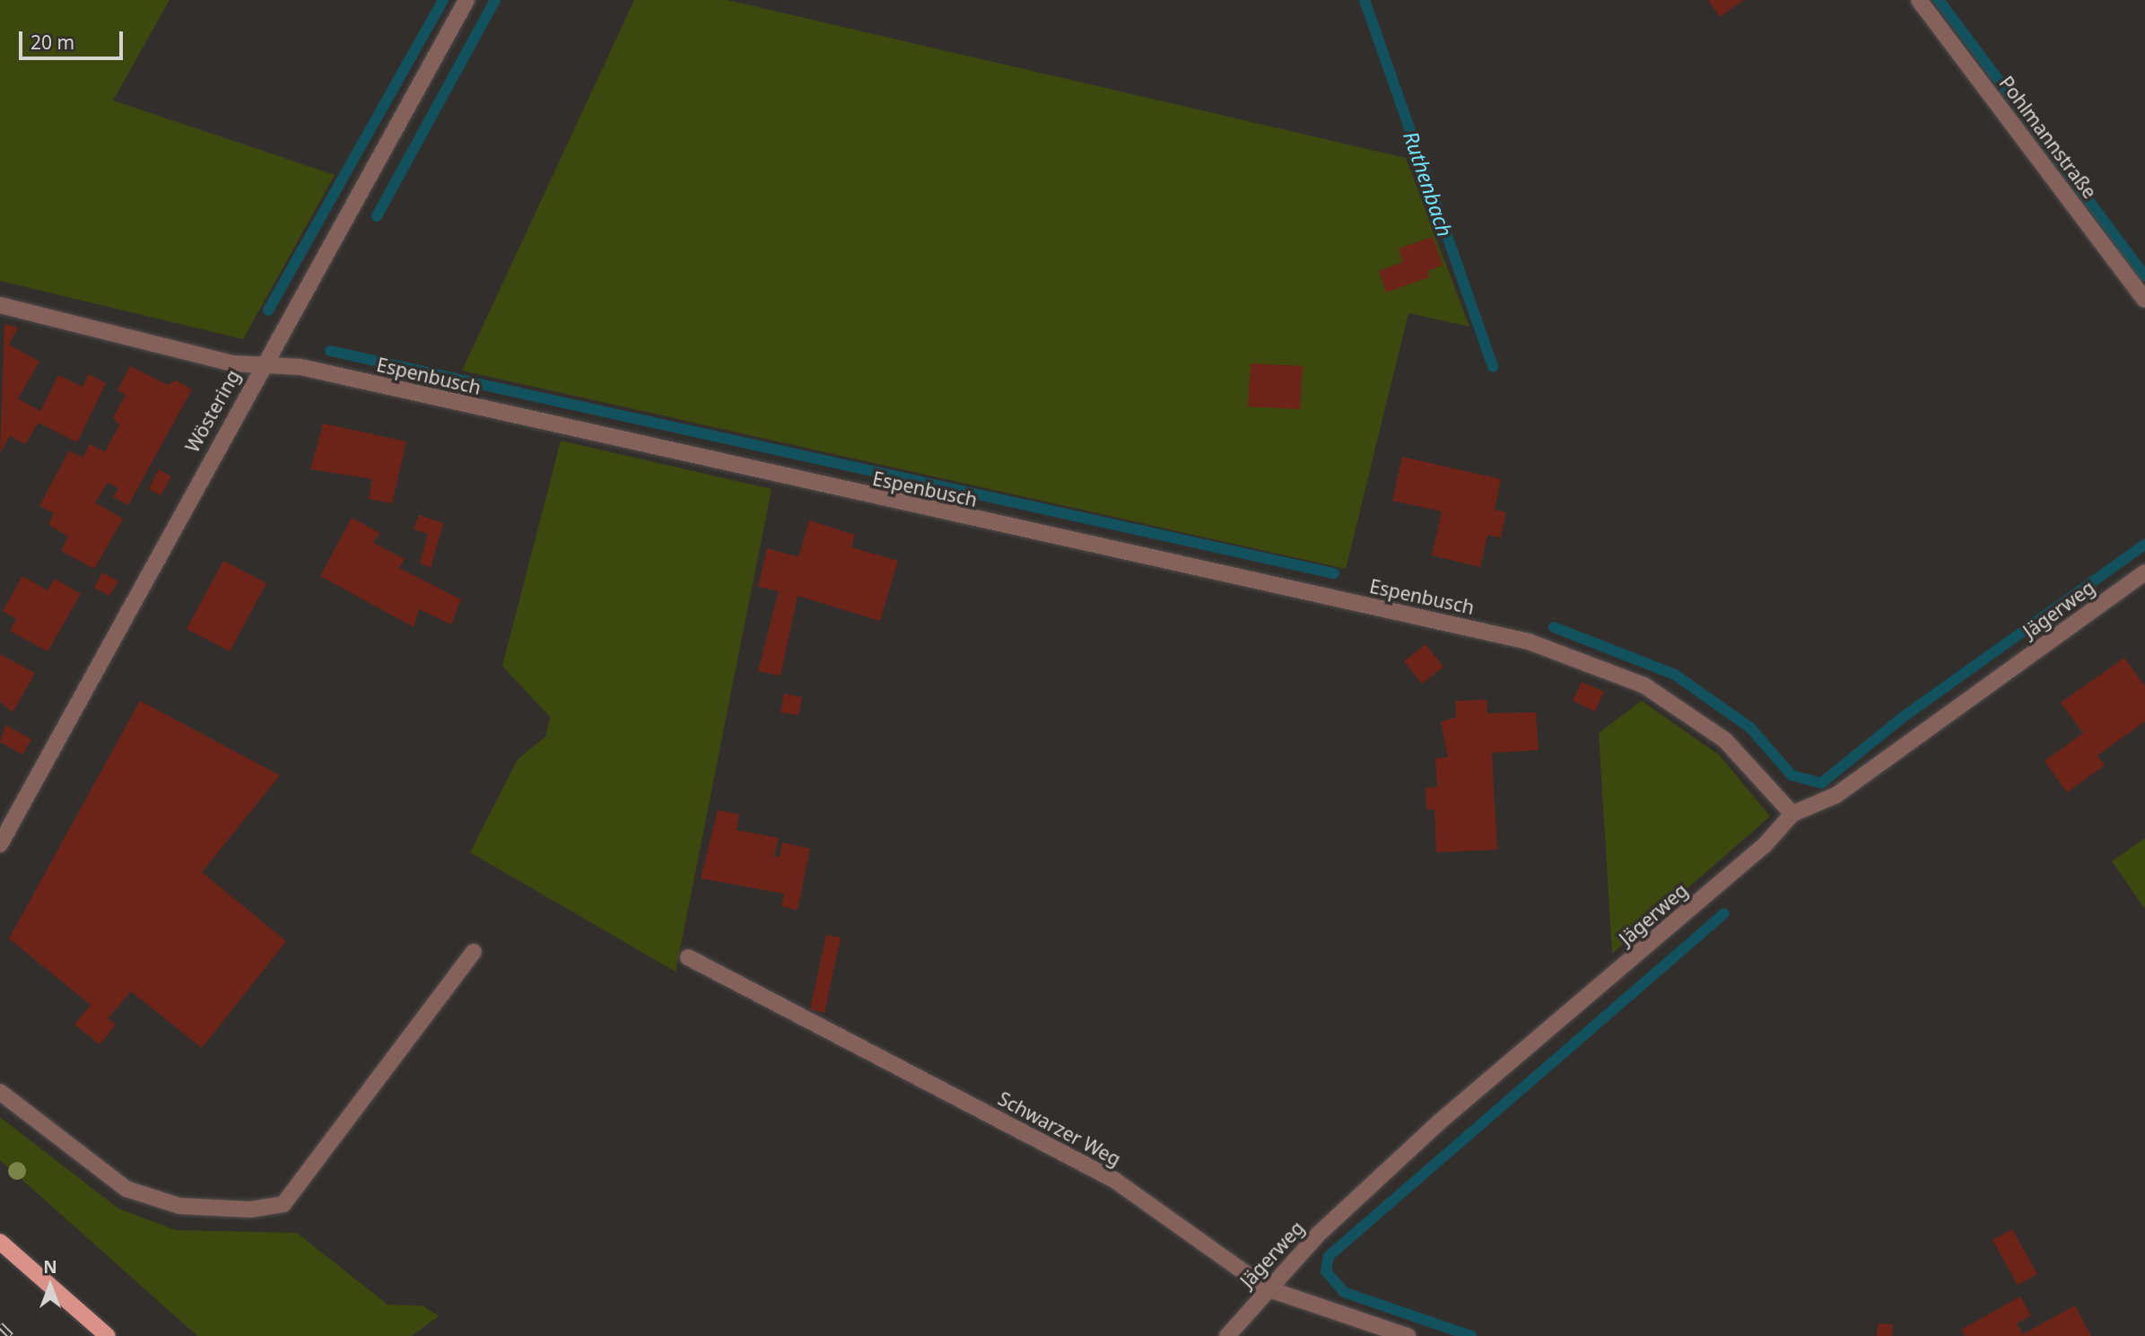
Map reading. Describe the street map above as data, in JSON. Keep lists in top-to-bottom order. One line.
{"streets":{"street":["Pohlmannstraße","Espenbusch","Wöstering","Jägerweg","Schwarzer Weg"]},"crossings":[["Espenbusch","Wöstering"],["Espenbusch","Jägerweg"],["Jägerweg","Schwarzer Weg"]],"water":["Ruthenbach"],"scale_bar":"20 m","north":"top"}
